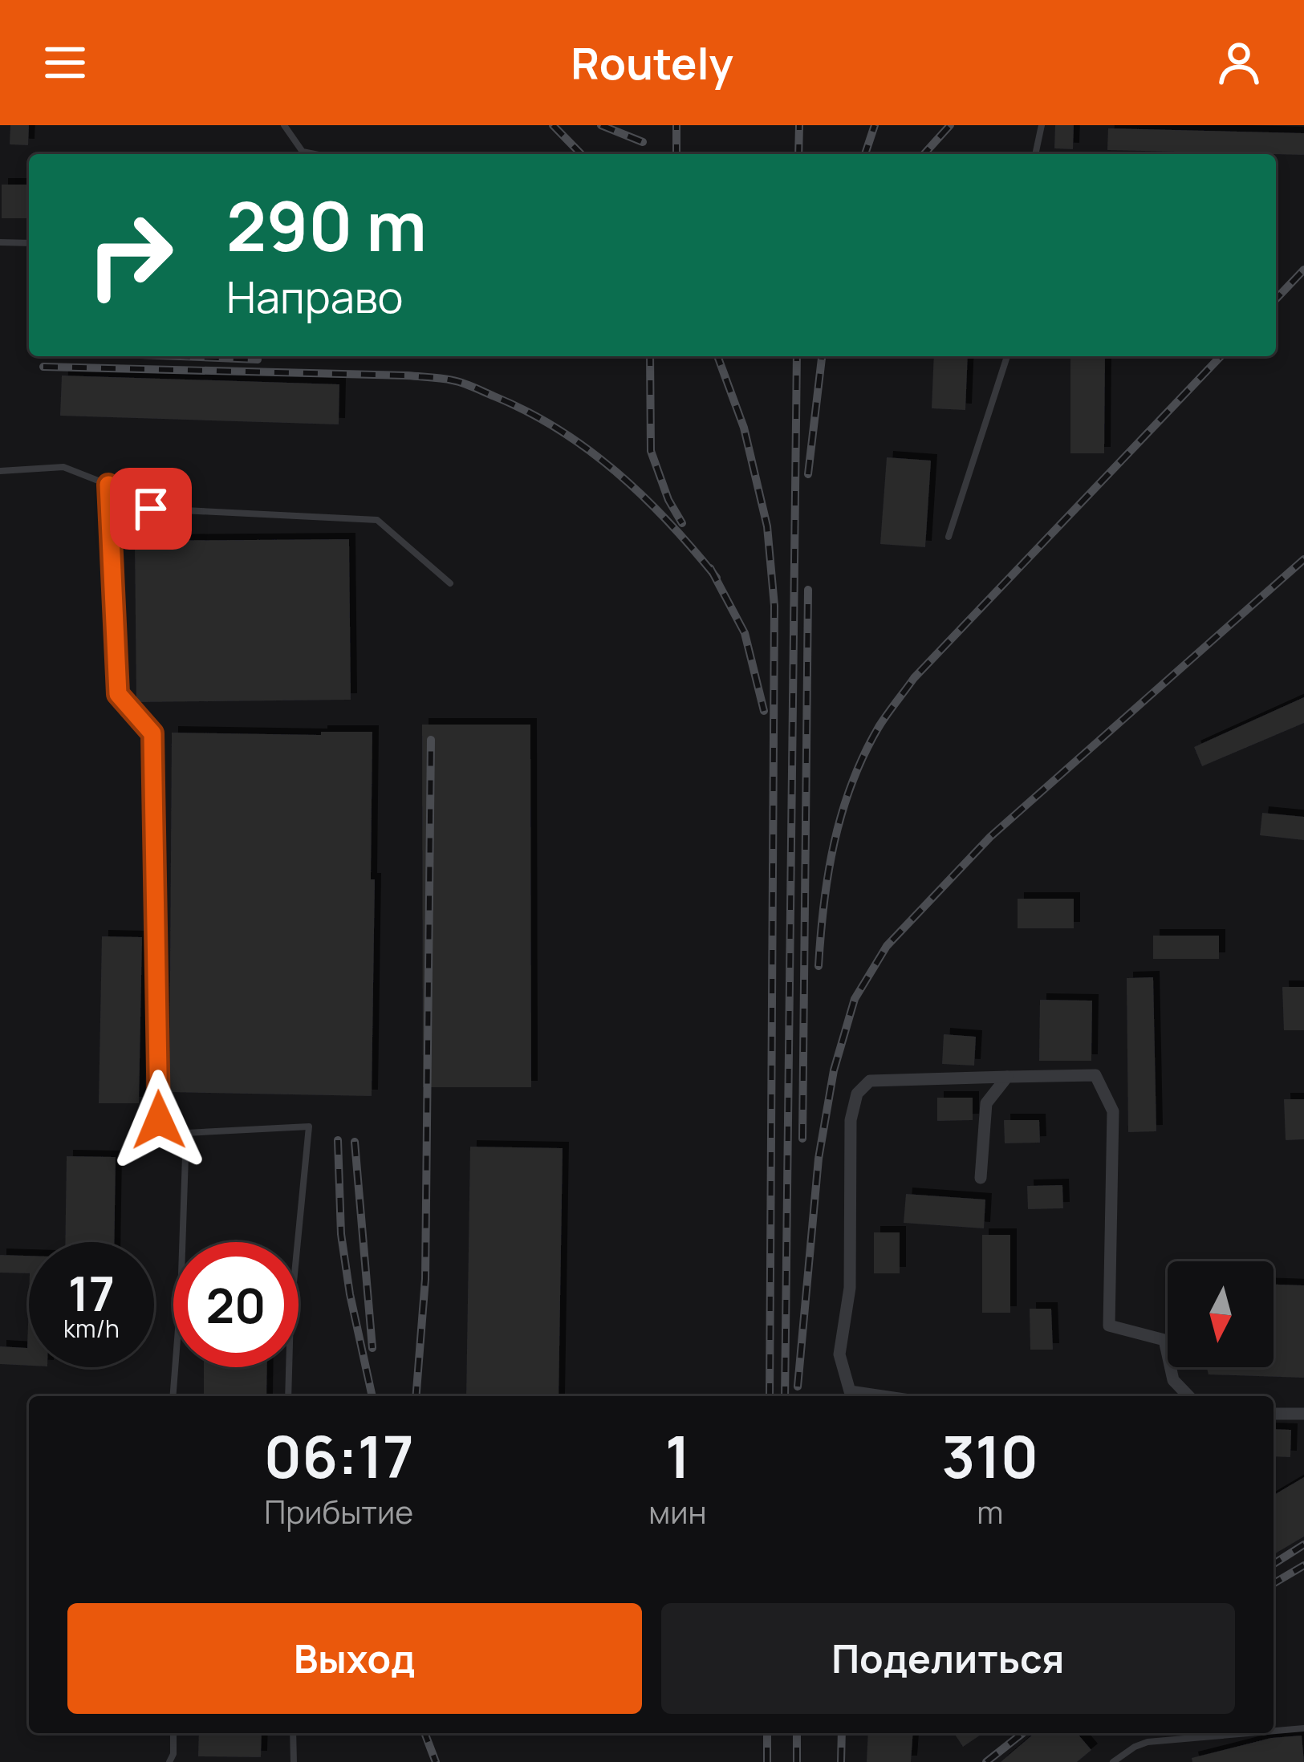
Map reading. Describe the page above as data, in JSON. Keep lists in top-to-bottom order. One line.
{"north":"bottom","page":{"header":"Routely","turn":["290 m","Направо"],"speed":"17 km/h","limit":"20","eta":["06:17","Прибытие","1","мин","310","m"],"buttons":["Выход","Поделиться"]}}
